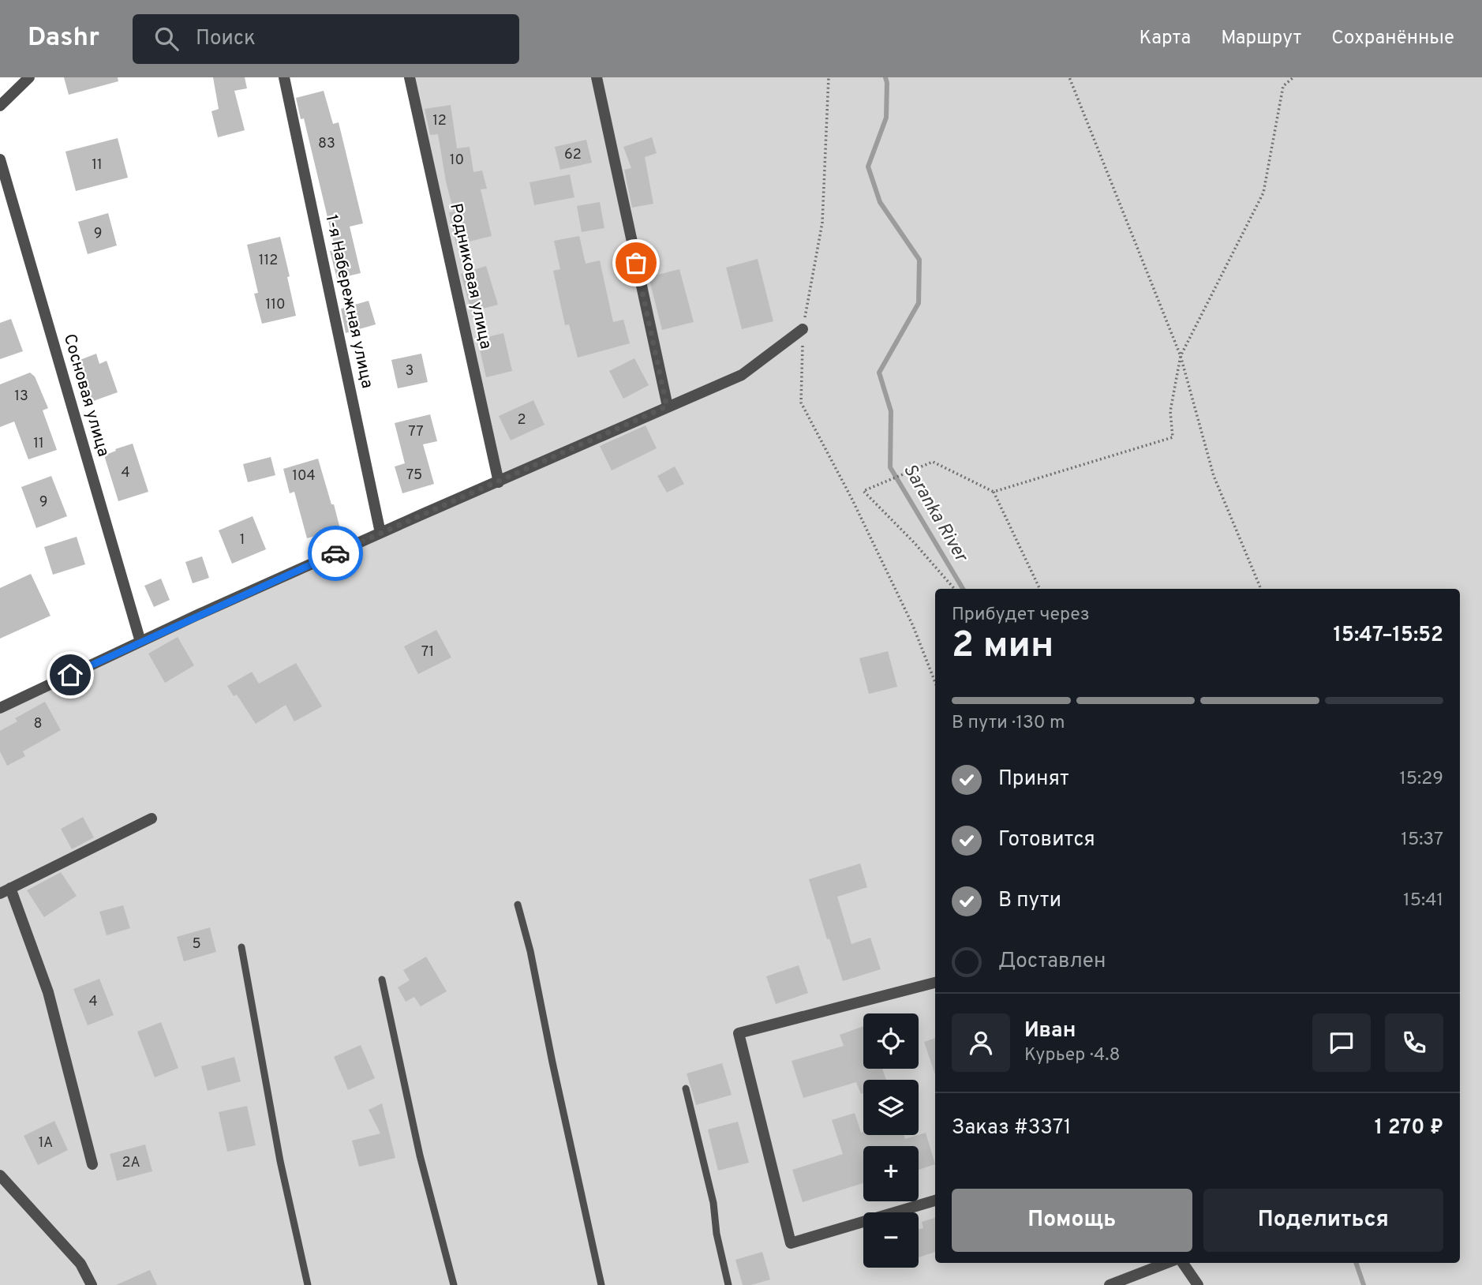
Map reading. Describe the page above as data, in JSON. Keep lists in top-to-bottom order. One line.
{"streets":{"street":["Родниковая улица","1-я Набережная улица","Сосновая улица"]},"water":["Saranka River"],"house_numbers":["12","83","62","10","11","9","112","110","3","13","2","77","11","4","75","104","9","1","71","8","5","4","1А","2А"],"page":{"header":"Dashr","search":"Поиск","nav":["Карта","Маршрут","Сохранённые"],"heading":["2 мин","Прибудет через","15:47–15:52"],"panel":["Иван","Курьер · 4.8","Заказ #3371","1 270 ₽"],"bar":"В пути · 130 m","list":[["Принят","15:29"],["Готовится","15:37"],["В пути","15:41"],"Доставлен"],"map_buttons":["+","−"],"buttons":["Помощь","Поделиться"]}}
